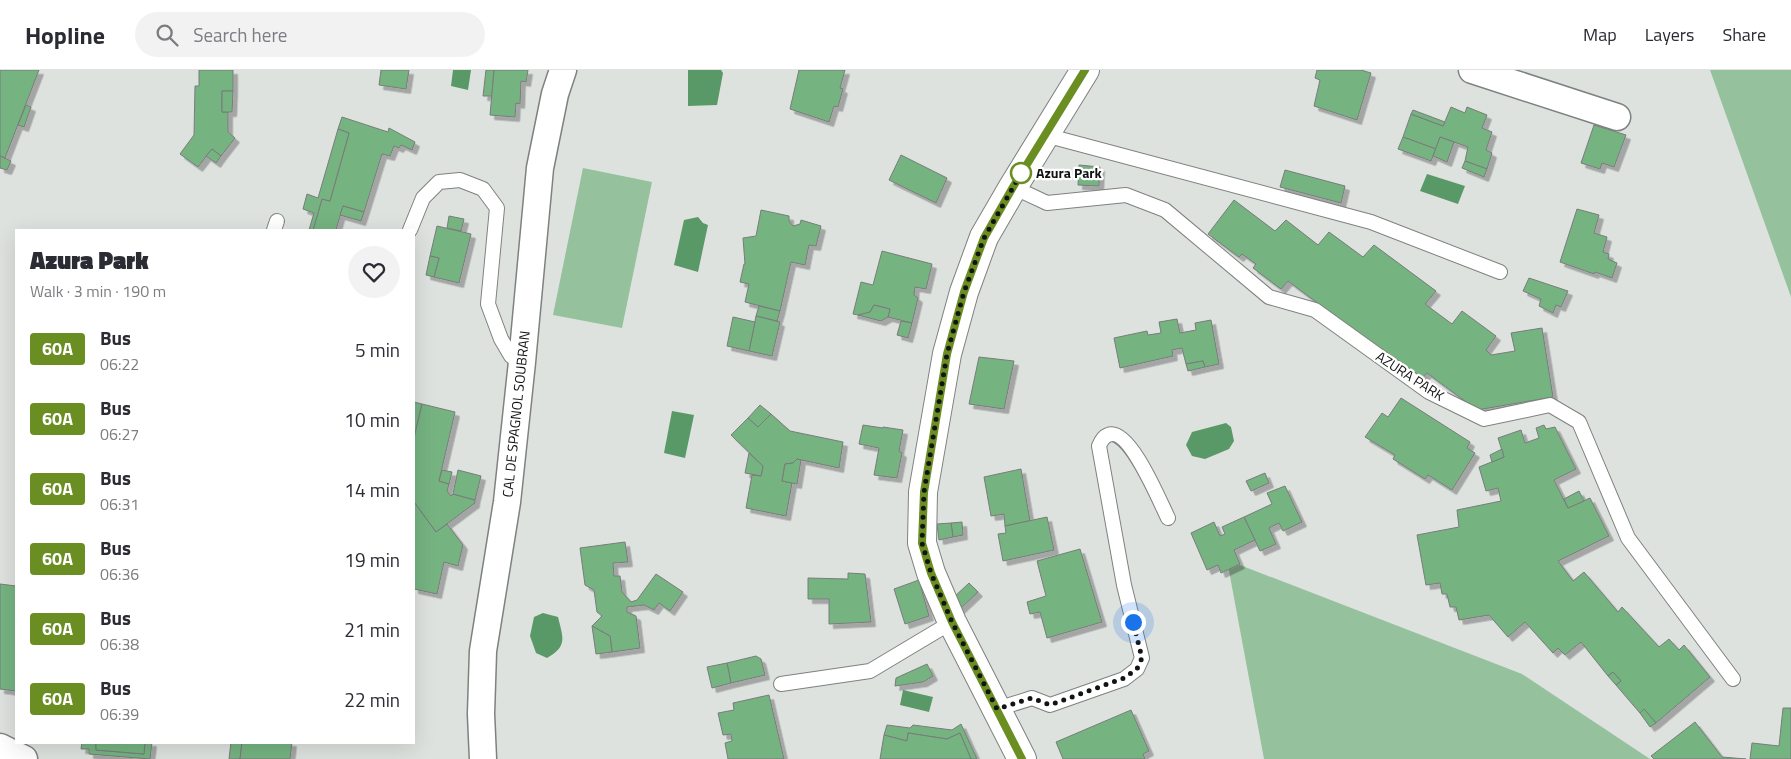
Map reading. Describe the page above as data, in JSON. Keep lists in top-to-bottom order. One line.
{"streets":{"street":["CAL DE SPAGNOL SOUBRAN"],"lane":["AZURA PARK"]},"places":["Azura Park"],"lines":["bus line 60A"],"page":{"header":"Hopline","search":"Search here","nav":["Map","Layers","Share"],"heading":["Azura Park","Walk · 3 min · 190 m"],"list":[{"mark":"60A","name":"Bus","note":"06:22","value":"5 min"},{"mark":"60A","name":"Bus","note":"06:27","value":"10 min"},{"mark":"60A","name":"Bus","note":"06:31","value":"14 min"},{"mark":"60A","name":"Bus","note":"06:36","value":"19 min"},{"mark":"60A","name":"Bus","note":"06:38","value":"21 min"},{"mark":"60A","name":"Bus","note":"06:39","value":"22 min"}]}}
